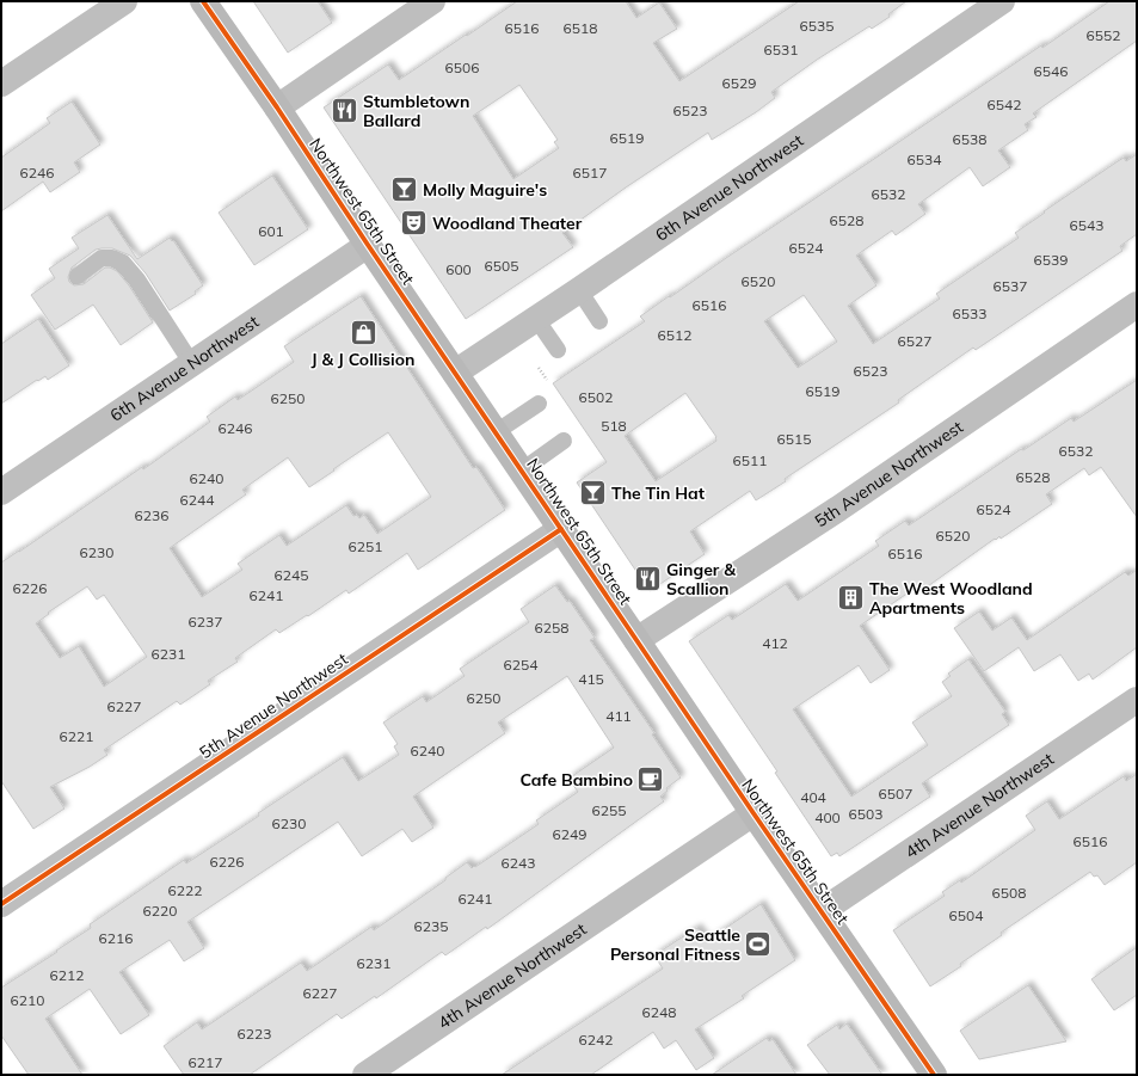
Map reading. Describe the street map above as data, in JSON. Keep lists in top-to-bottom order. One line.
{"streets":{"street":["6th Avenue Northwest","Northwest 65th Street","5th Avenue Northwest","4th Avenue Northwest"]},"crossings":[["6th Avenue Northwest","Northwest 65th Street"],["Northwest 65th Street","5th Avenue Northwest"],["Northwest 65th Street","4th Avenue Northwest"]],"places":{"restaurant":["Stumbletown Ballard","Ginger & Scallion"],"bar":["Molly Maguire's","The Tin Hat"],"theatre":["Woodland Theater"],"shop":["J & J Collision"],"building":["The West Woodland Apartments"],"cafe":["Cafe Bambino"],"sports":["Seattle Personal Fitness"]},"house_numbers":["6535","6516","6518","6552","6531","6506","6546","6529","6542","6523","6519","6538","6534","6246","6517","6532","6528","6543","601","6524","6539","6505","600","6520","6537","6516","6533","6512","6527","6523","6519","6502","6250","518","6246","6515","6532","6511","6528","6240","6244","6524","6236","6520","6251","6230","6516","6245","6226","6241","6237","6258","412","6231","6254","415","6250","6227","411","6221","6240","6507","404","6255","6503","400","6230","6249","6516","6226","6243","6222","6508","6241","6220","6504","6235","6216","6231","6212","6227","6210","6248","6223","6242","6217"]}
